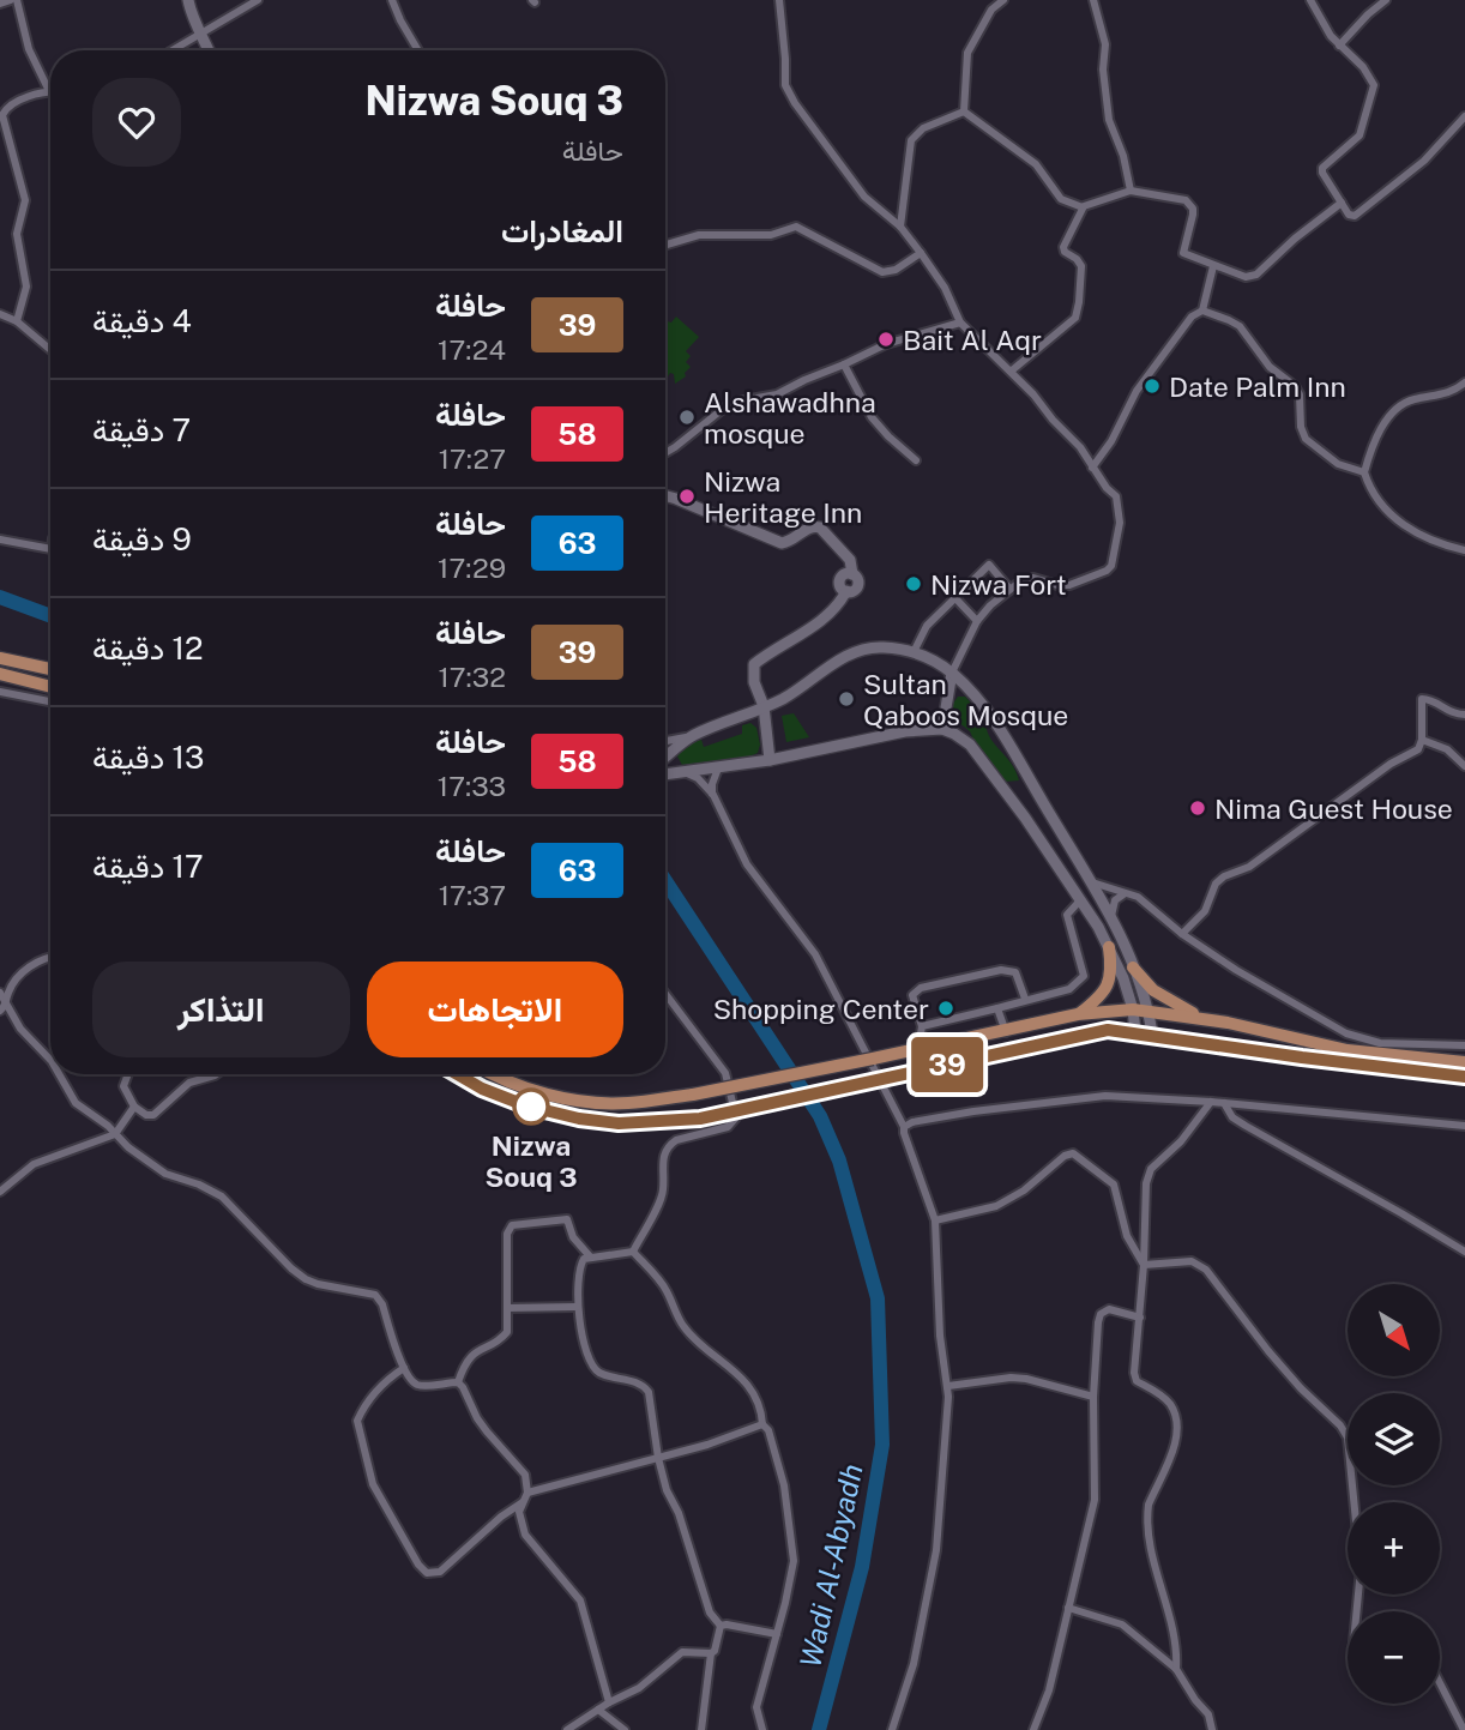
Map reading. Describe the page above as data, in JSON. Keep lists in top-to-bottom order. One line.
{"water":["Wadi Al-Abyadh"],"places":["Bait Al Aqr","Date Palm Inn","Alshawadhna mosque","Nizwa Heritage Inn","Nizwa Fort","Sultan Qaboos Mosque","Nima Guest House","Shopping Center","Nizwa Souq 3"],"lines":["bus line 39"],"north":"bottom right","page":{"on_map":"39","heading":[["Nizwa Souq 3","حافلة"],"المغادرات"],"list":[{"mark":"39","name":"حافلة","note":"17:24","value":"4 دقيقة"},{"mark":"58","name":"حافلة","note":"17:27","value":"7 دقيقة"},{"mark":"63","name":"حافلة","note":"17:29","value":"9 دقيقة"},{"mark":"39","name":"حافلة","note":"17:32","value":"12 دقيقة"},{"mark":"58","name":"حافلة","note":"17:33","value":"13 دقيقة"},{"mark":"63","name":"حافلة","note":"17:37","value":"17 دقيقة"}],"buttons":["الاتجاهات","التذاكر"],"map_buttons":["+","−"]}}
